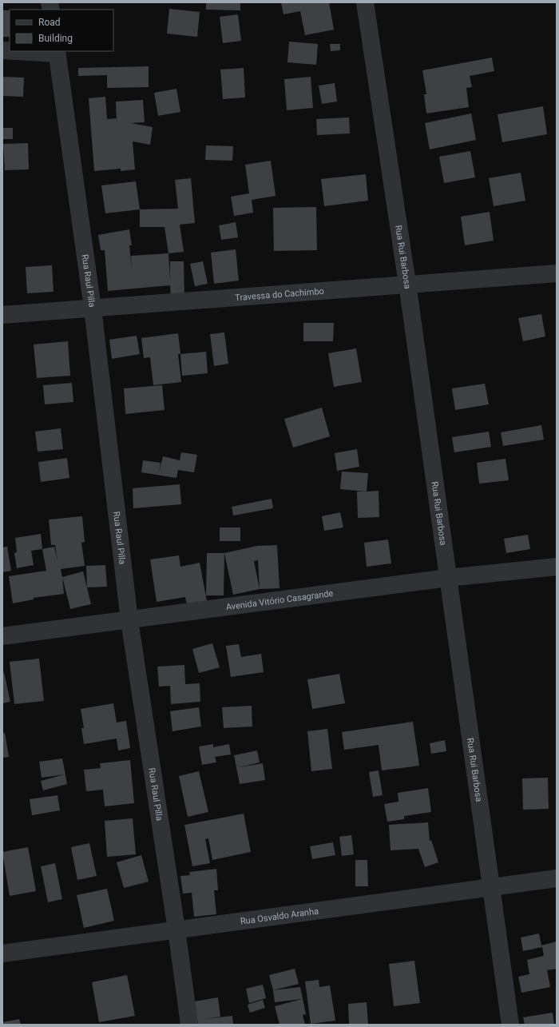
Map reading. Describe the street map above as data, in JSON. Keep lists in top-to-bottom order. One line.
{"streets":{"street":["Rua Rui Barbosa","Rua Raul Pilla","Travessa do Cachimbo","Avenida Vitório Casagrande","Rua Osvaldo Aranha"]},"crossings":[["Rua Rui Barbosa","Travessa do Cachimbo"],["Rua Rui Barbosa","Avenida Vitório Casagrande"],["Rua Rui Barbosa","Rua Osvaldo Aranha"],["Rua Raul Pilla","Travessa do Cachimbo"],["Rua Raul Pilla","Avenida Vitório Casagrande"],["Rua Raul Pilla","Rua Osvaldo Aranha"]],"legend":["Road","Building"]}
